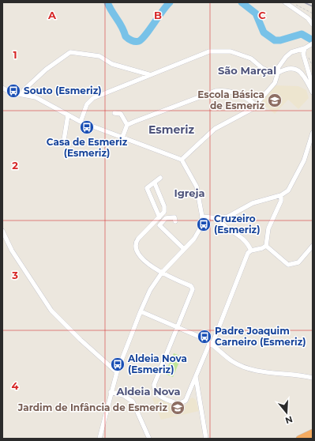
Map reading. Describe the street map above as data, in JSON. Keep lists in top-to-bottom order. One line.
{"districts":["São Marçal","Esmeriz","Igreja","Aldeia Nova"],"places":{"bus stop":["Souto (Esmeriz)","Casa de Esmeriz (Esmeriz)","Cruzeiro (Esmeriz)","Padre Joaquim Carneiro (Esmeriz)","Aldeia Nova (Esmeriz)"],"school or university":["Escola Básica de Esmeriz","Jardim de Infância de Esmeriz"]},"north":"bottom","grid":{"columns":["A","B","C"],"rows":["1","2","3","4"]}}
